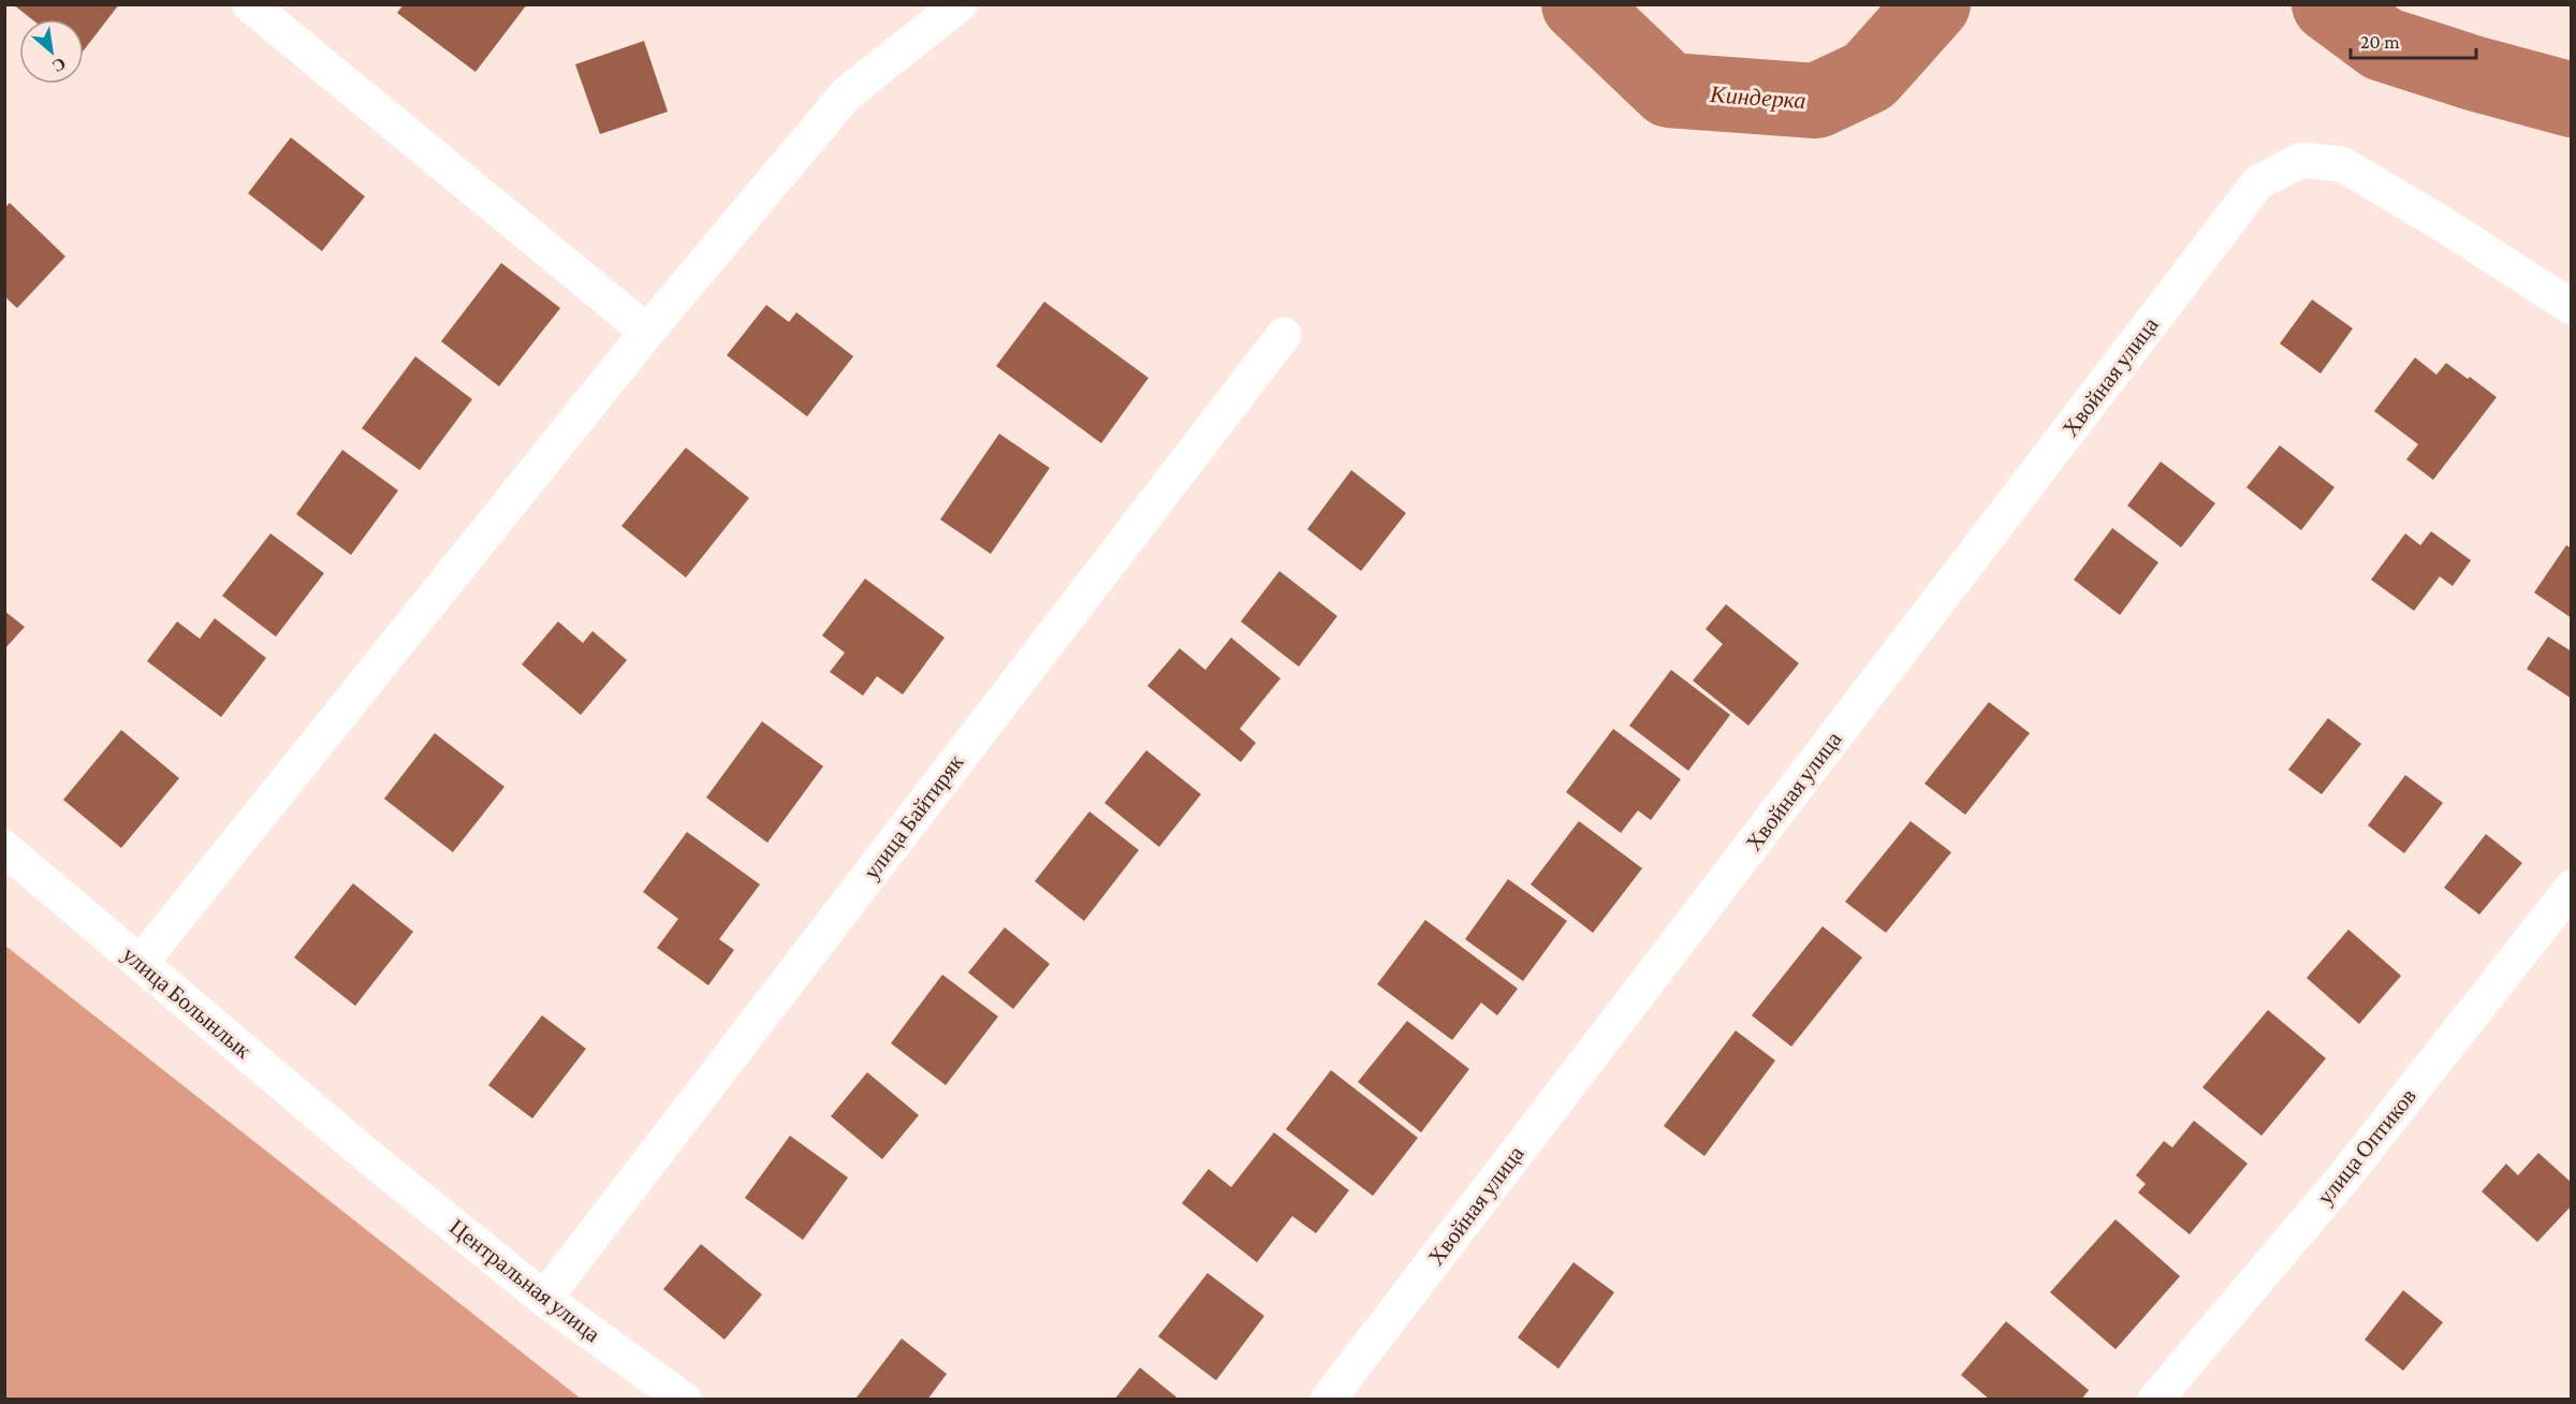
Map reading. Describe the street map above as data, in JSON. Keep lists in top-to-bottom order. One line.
{"streets":{"street":["Хвойная улица","улица Байтиряк","улица Болынлык","улица Оптиков","Центральная улица"]},"crossings":[["улица Байтиряк","Центральная улица"],["улица Болынлык","Центральная улица"]],"water":["Киндерка"],"scale_bar":"20 m","north":"bottom right"}
